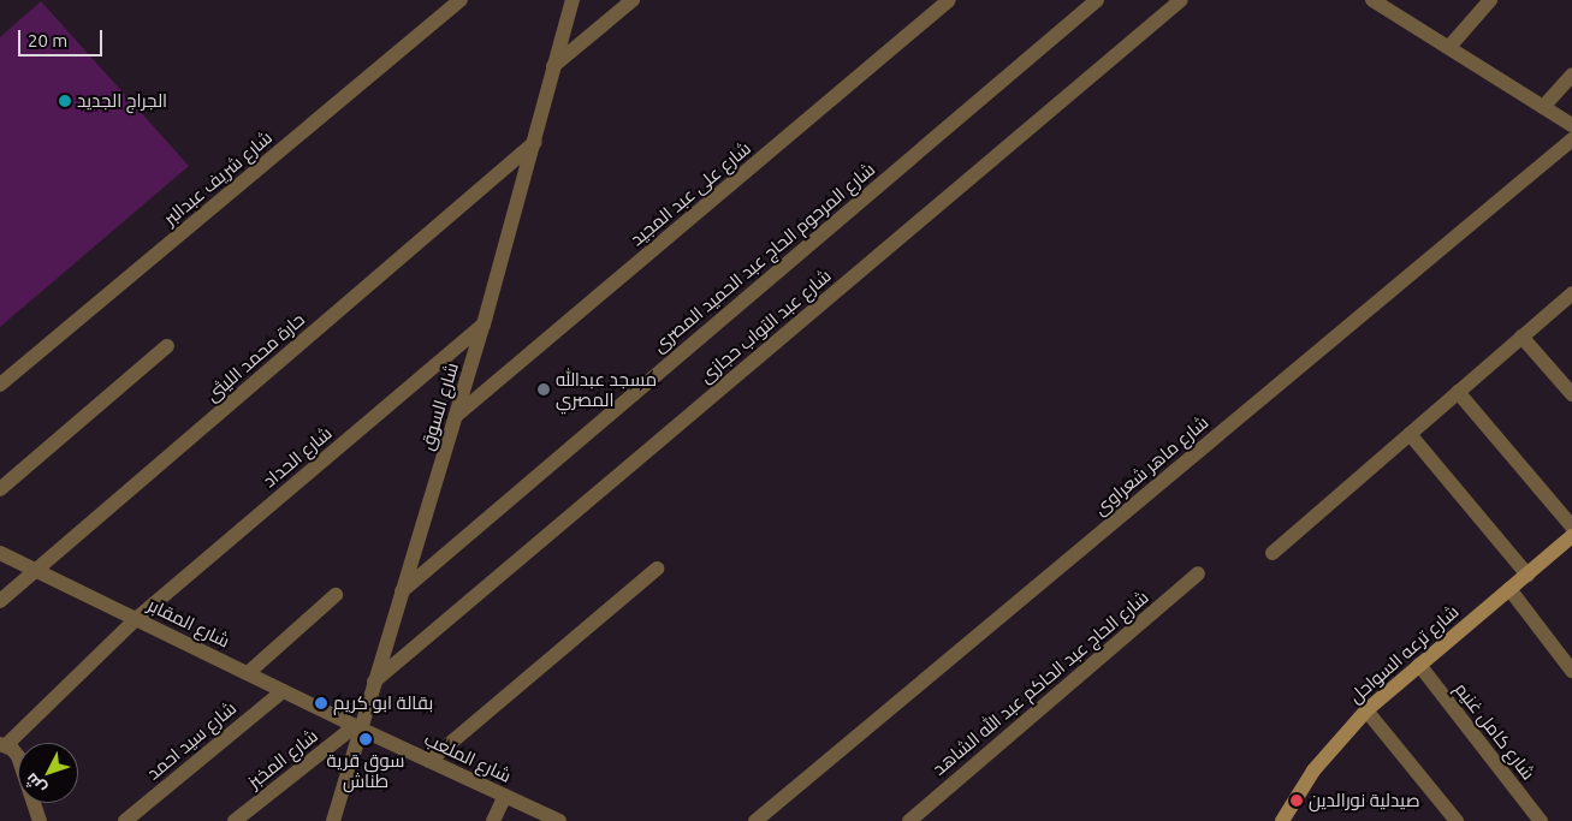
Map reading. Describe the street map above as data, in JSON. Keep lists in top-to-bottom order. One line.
{"streets":{"main road":["شارع ترعه السواحل"],"street":["شارع شريف عبدالبر","شارع على عبد المجيد","شارع المرحوم الحاج عبد الحميد المصرى","شارع عبد التواب حجازى","حارة محمد الليثى","شارع السوق","شارع الحداد","شارع ماهر شعراوى","شارع المقابر","شارع الحاج عبد الحاكم عبد الله الشاهد","شارع كامل غنيم","شارع سيد احمد","شارع الملعب","شارع المخبز"]},"crossings":[["شارع على عبد المجيد","شارع السوق"],["شارع المرحوم الحاج عبد الحميد المصرى","شارع السوق"],["شارع عبد التواب حجازى","شارع السوق"],["حارة محمد الليثى","شارع السوق"],["حارة محمد الليثى","شارع المقابر"],["شارع السوق","شارع الحداد"],["شارع السوق","شارع المقابر"],["شارع السوق","شارع الملعب"],["شارع السوق","شارع المخبز"],["شارع الحداد","شارع المقابر"],["شارع المقابر","شارع سيد احمد"],["شارع المقابر","شارع الملعب"],["شارع المقابر","شارع المخبز"],["شارع ترعه السواحل","شارع كامل غنيم"],["شارع الملعب","شارع المخبز"]],"places":["الجراج الجديد","مسجد عبدالله المصري","بقالة ابو كريم","سوق قرية طناش","صيدلية نورالدين"],"scale_bar":"20 m","north":"bottom left"}
